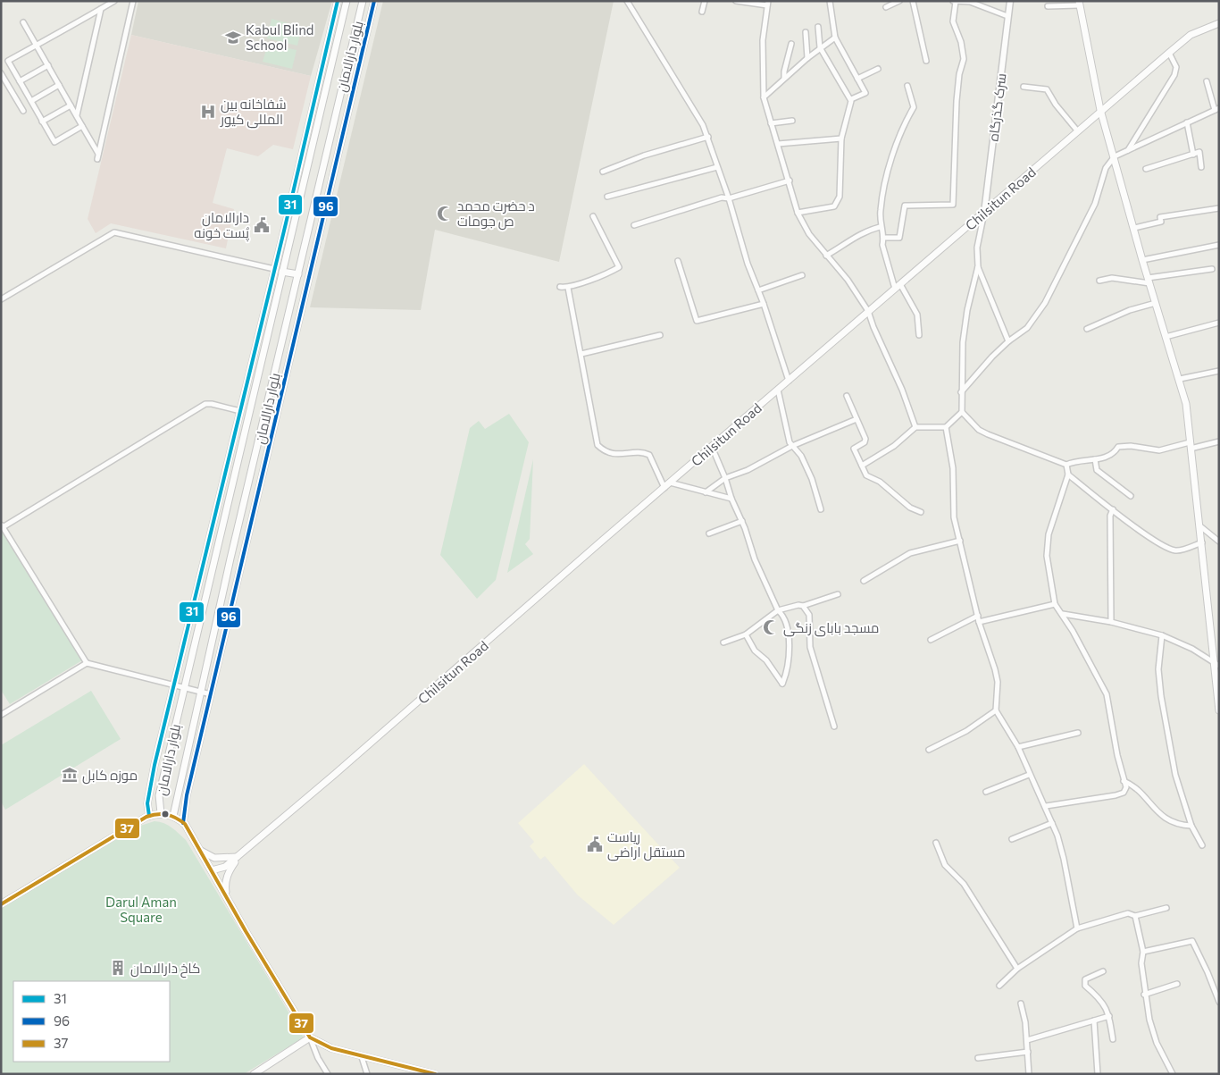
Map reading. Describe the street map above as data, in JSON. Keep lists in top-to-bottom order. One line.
{"streets":{"main road":["بلوار دارالامان","Chilsitun Road"],"street":["سرک گذرگاه"]},"crossings":[["سرک گذرگاه","Chilsitun Road"]],"parks":["Darul Aman Square"],"places":{"school or university":["Kabul Blind School"],"hospital":["شفاخانه بین المللی کیور"],"mosque":["د حضرت محمد ص جومات","مسجد بابای زنگی"],"public building":["دارالامان پُست خونه","ریاست مستقل اراضی"],"museum":["موزه کابل"],"building":["کاخ دارالامان"]},"lines":["transit line 31","transit line 96","transit line 37"],"legend":["31","96","37"]}
